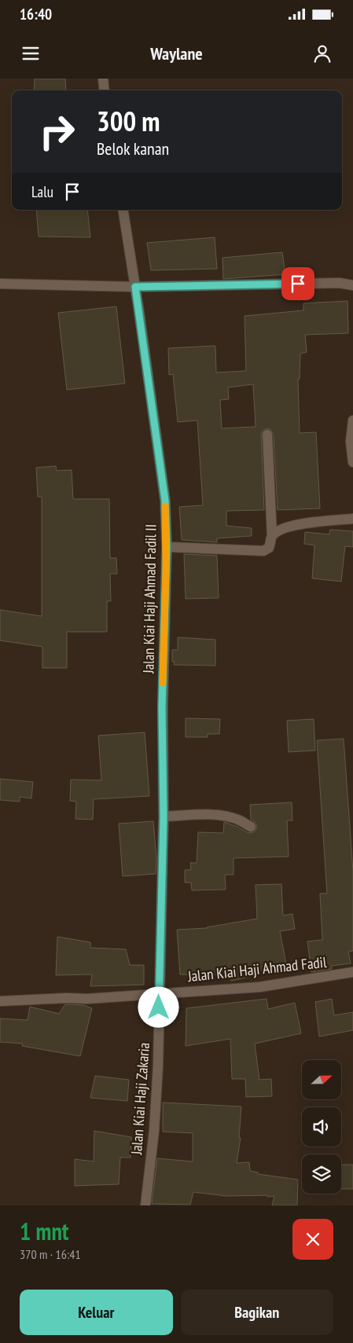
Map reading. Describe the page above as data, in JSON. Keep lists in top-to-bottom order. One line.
{"streets":{"street":["Jalan Kiai Haji Ahmad Fadil II","Jalan Kiai Haji Ahmad Fadil","Jalan Kiai Haji Zakaria"]},"crossings":[["Jalan Kiai Haji Ahmad Fadil II","Jalan Kiai Haji Ahmad Fadil"],["Jalan Kiai Haji Ahmad Fadil II","Jalan Kiai Haji Zakaria"],["Jalan Kiai Haji Ahmad Fadil","Jalan Kiai Haji Zakaria"]],"north":"right","page":{"status":"16:40","header":"Waylane","turn":["300 m","Belok kanan"],"then":"Lalu","heading":["1 mnt","370 m · 16:41"],"buttons":["Keluar","Bagikan"]}}
